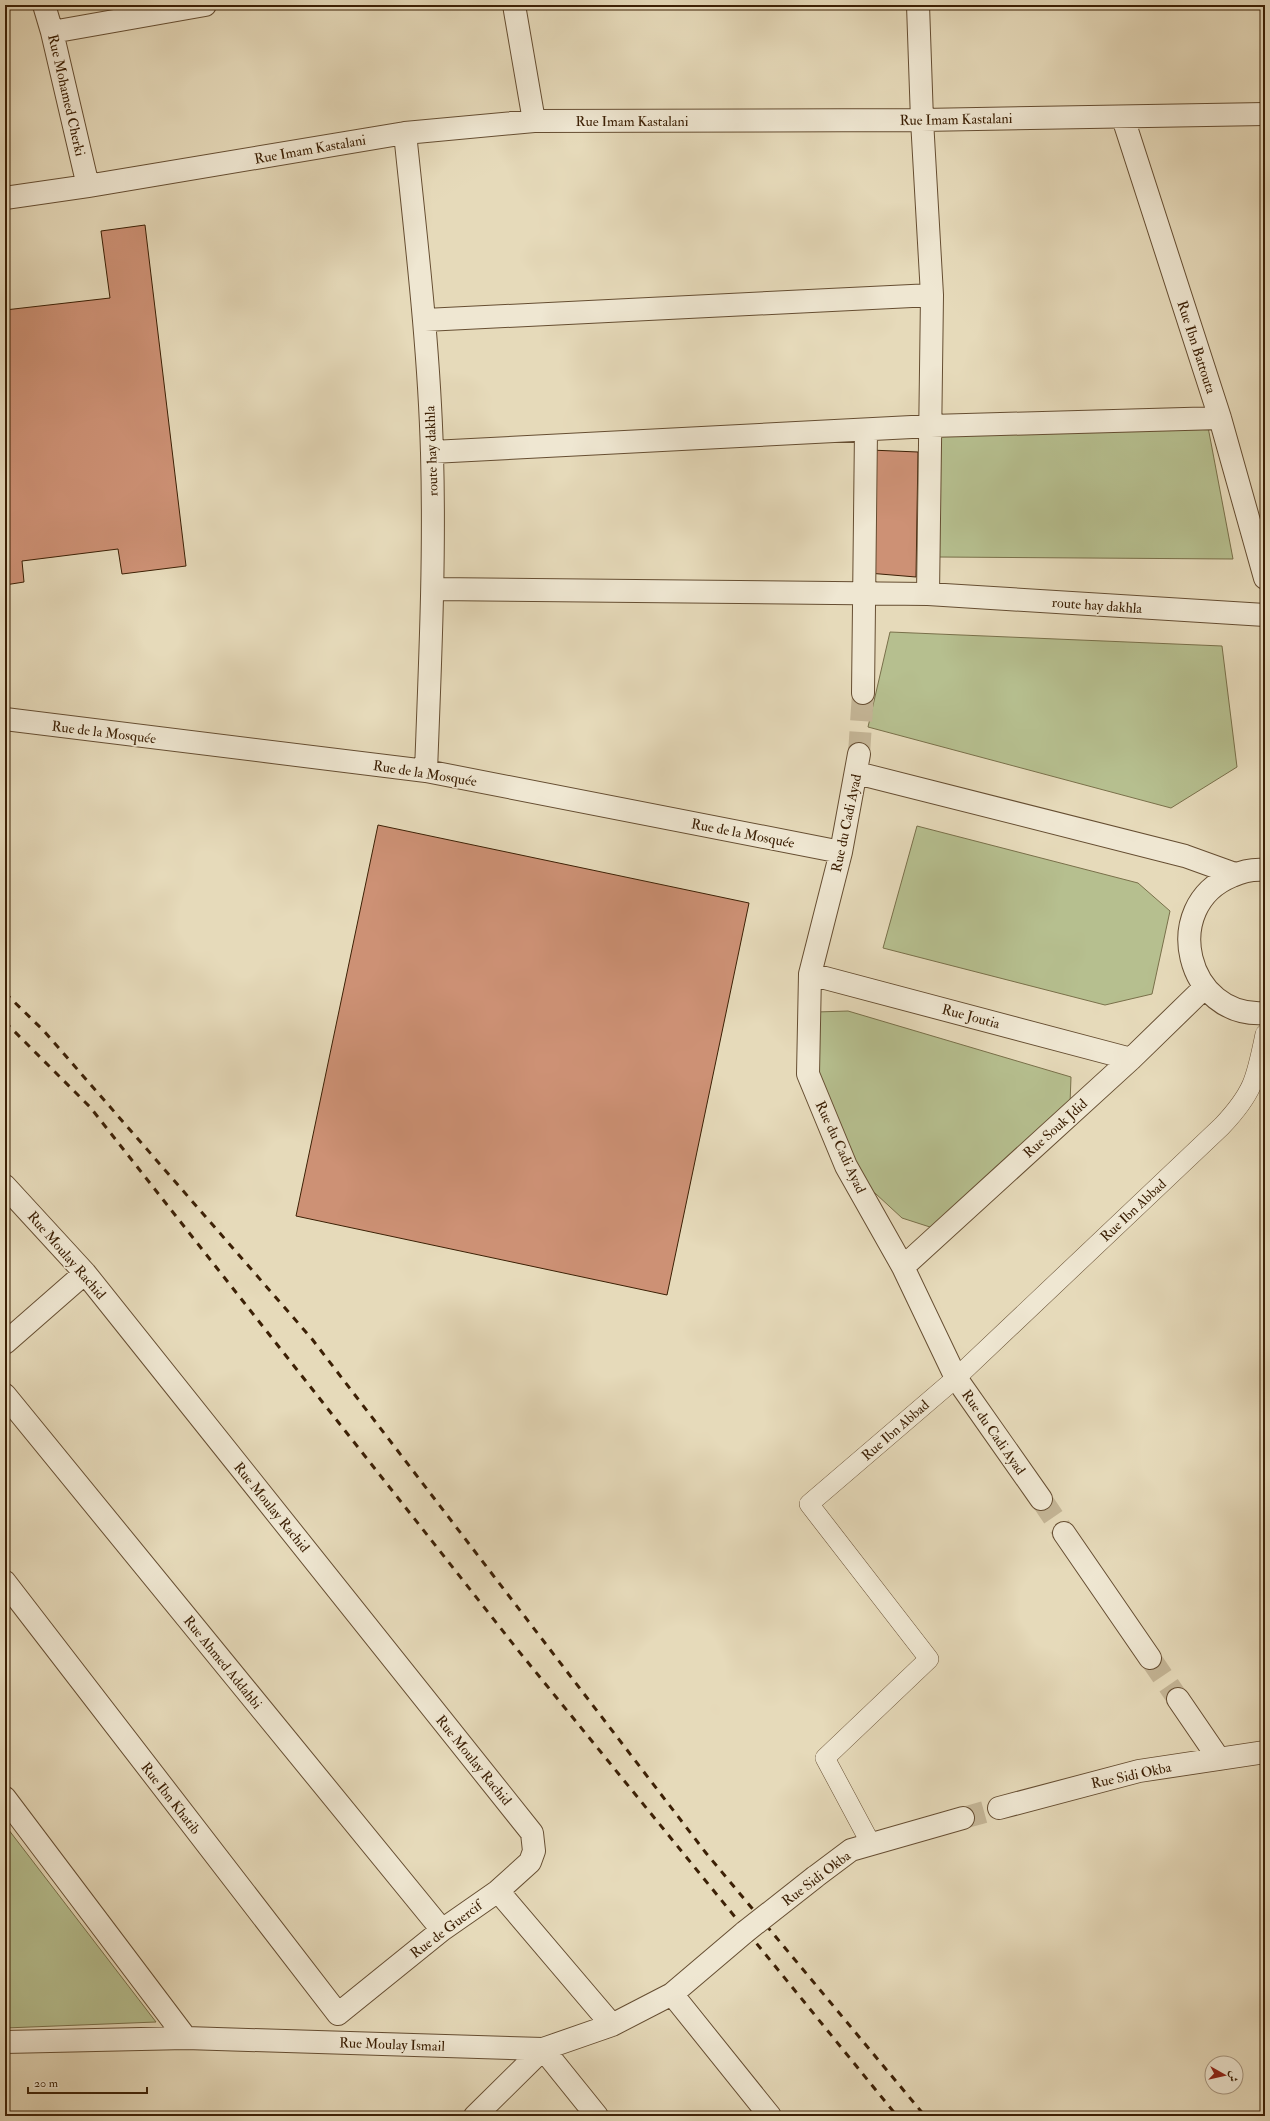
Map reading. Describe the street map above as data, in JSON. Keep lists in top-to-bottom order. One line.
{"streets":{"street":["Rue Mohamed Cherki","Rue Imam Kastalani","Rue Ibn Battouta","route hay dakhla","Rue de la Mosquée","Rue du Cadi Ayad","Rue Joutia","Rue Souk Jdid","Rue Moulay Rachid","Rue Ahmed Addahbi","Rue Sidi Okba","Rue Ibn Khatib","Rue de Guercif","Rue Moulay Ismail"],"lane":["Rue Ibn Abbad"]},"crossings":[["Rue Mohamed Cherki","Rue Imam Kastalani"],["Rue Imam Kastalani","Rue Ibn Battouta"],["Rue Imam Kastalani","route hay dakhla"],["route hay dakhla","Rue de la Mosquée"],["Rue de la Mosquée","Rue du Cadi Ayad"],["Rue du Cadi Ayad","Rue Joutia"],["Rue du Cadi Ayad","Rue Souk Jdid"],["Rue du Cadi Ayad","Rue Ibn Abbad"],["Rue Joutia","Rue Souk Jdid"],["Rue Ibn Abbad","Rue Sidi Okba"],["Rue Moulay Rachid","Rue de Guercif"],["Rue Ahmed Addahbi","Rue de Guercif"],["Rue Sidi Okba","Rue Moulay Ismail"],["Rue Ibn Khatib","Rue de Guercif"]],"scale_bar":"20 m","north":"right"}
